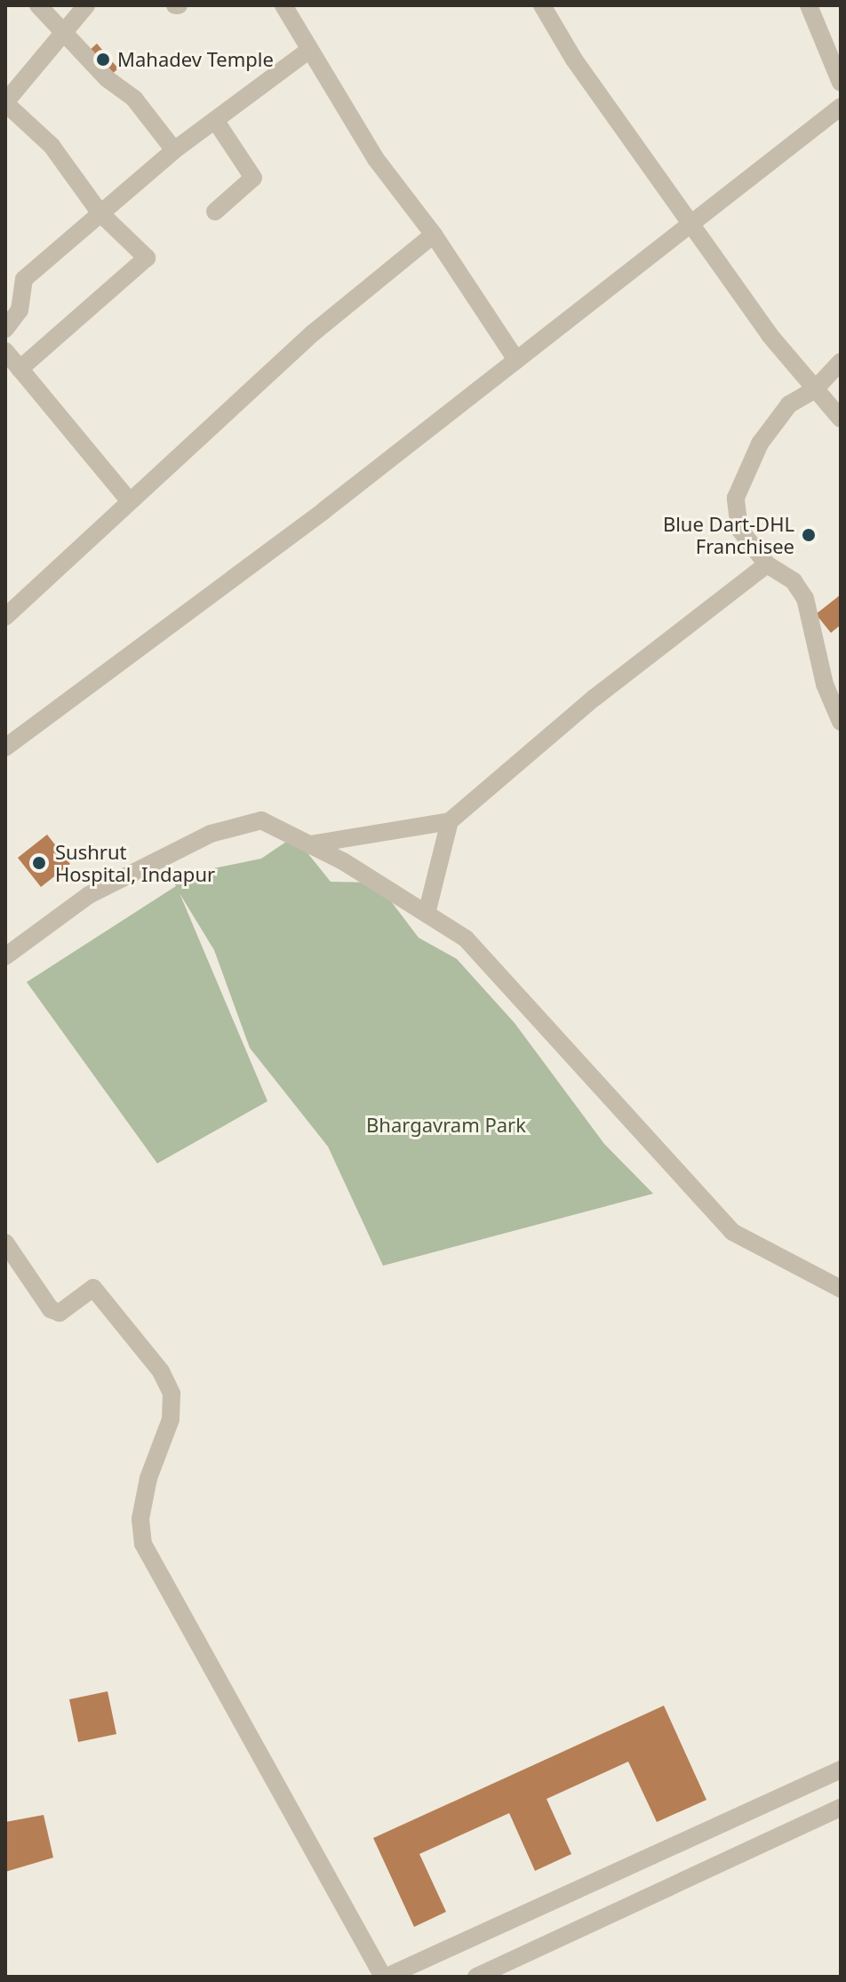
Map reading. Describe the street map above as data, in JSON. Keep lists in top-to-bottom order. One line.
{"parks":["Bhargavram Park"],"places":["Mahadev Temple","Blue Dart-DHL Franchisee","Sushrut Hospital, Indapur"]}
